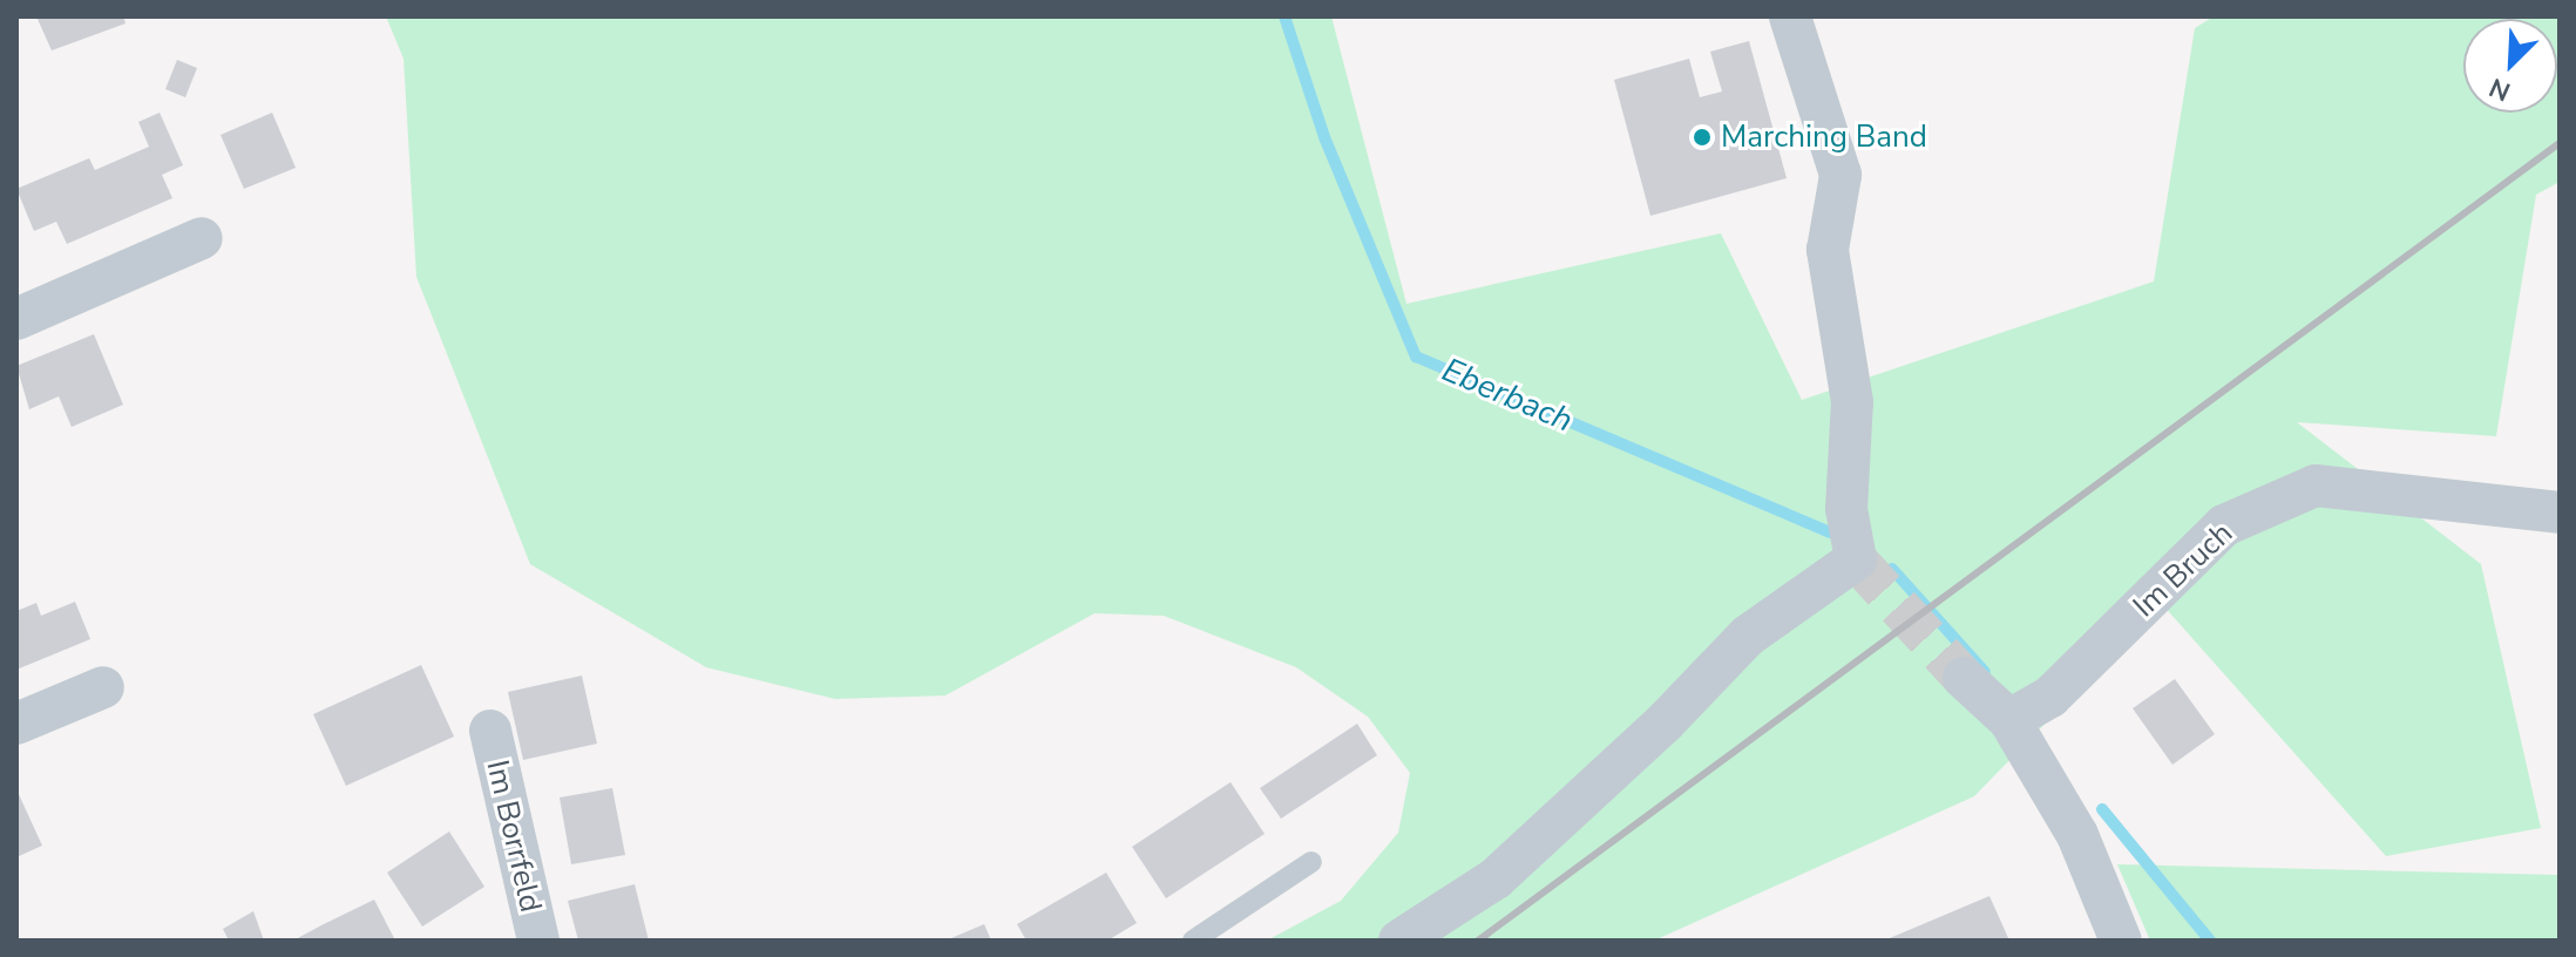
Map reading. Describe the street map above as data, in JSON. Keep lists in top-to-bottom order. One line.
{"streets":{"street":["Im Bruch","Im Borrfeld"]},"water":["Eberbach"],"places":["Marching Band"],"north":"bottom left"}
